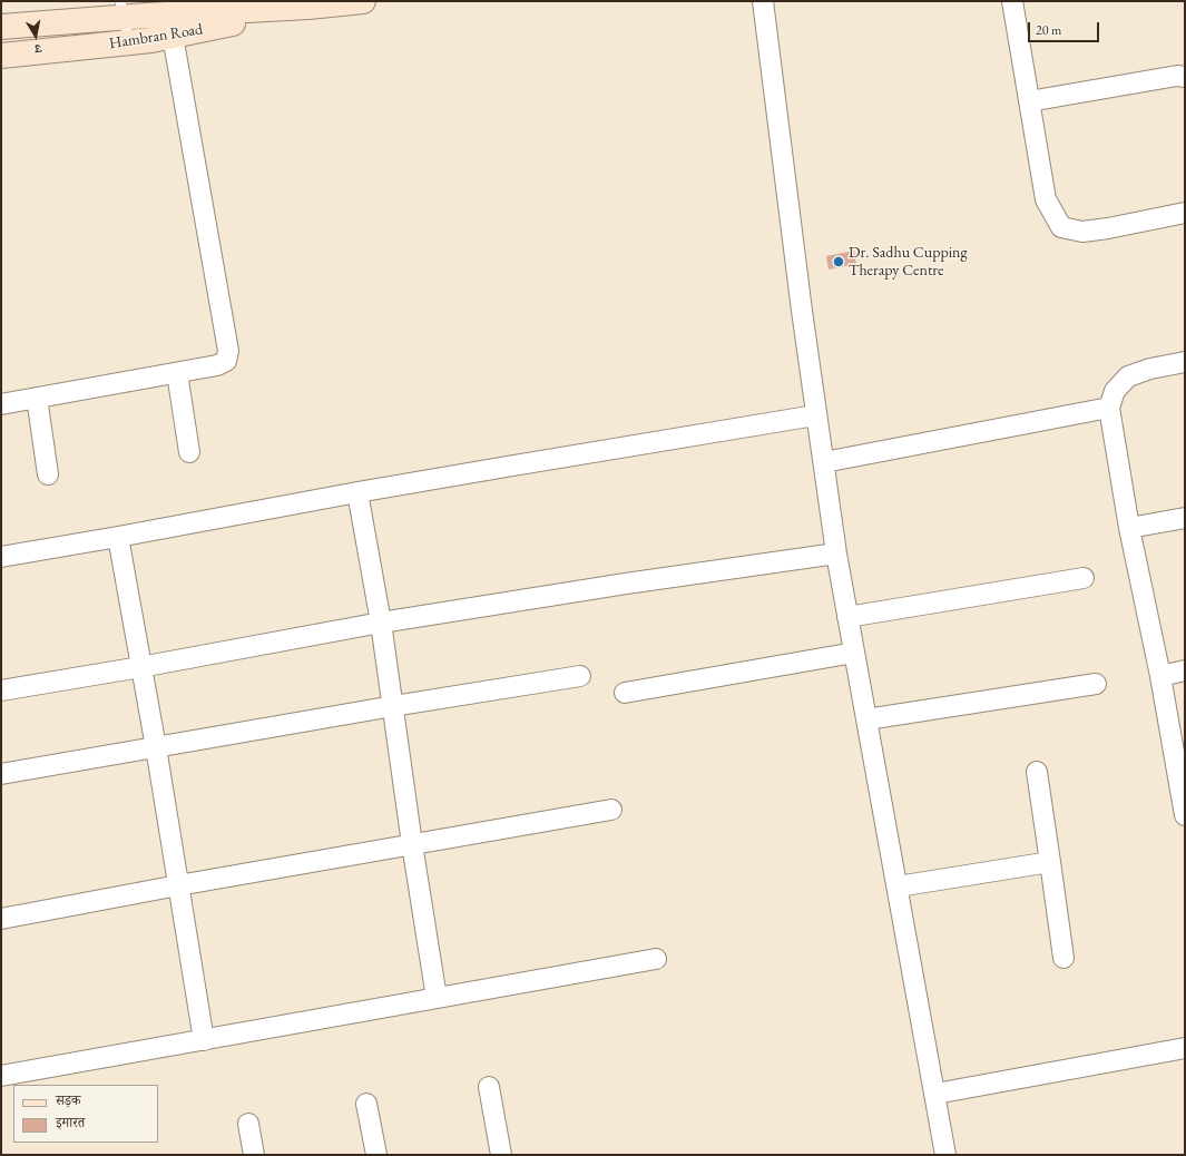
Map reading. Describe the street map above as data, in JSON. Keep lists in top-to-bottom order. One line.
{"streets":{"main road":["Hambran Road"]},"places":["Dr. Sadhu Cupping Therapy Centre"],"legend":["सड़क","इमारत"],"scale_bar":"20 m","north":"bottom"}
